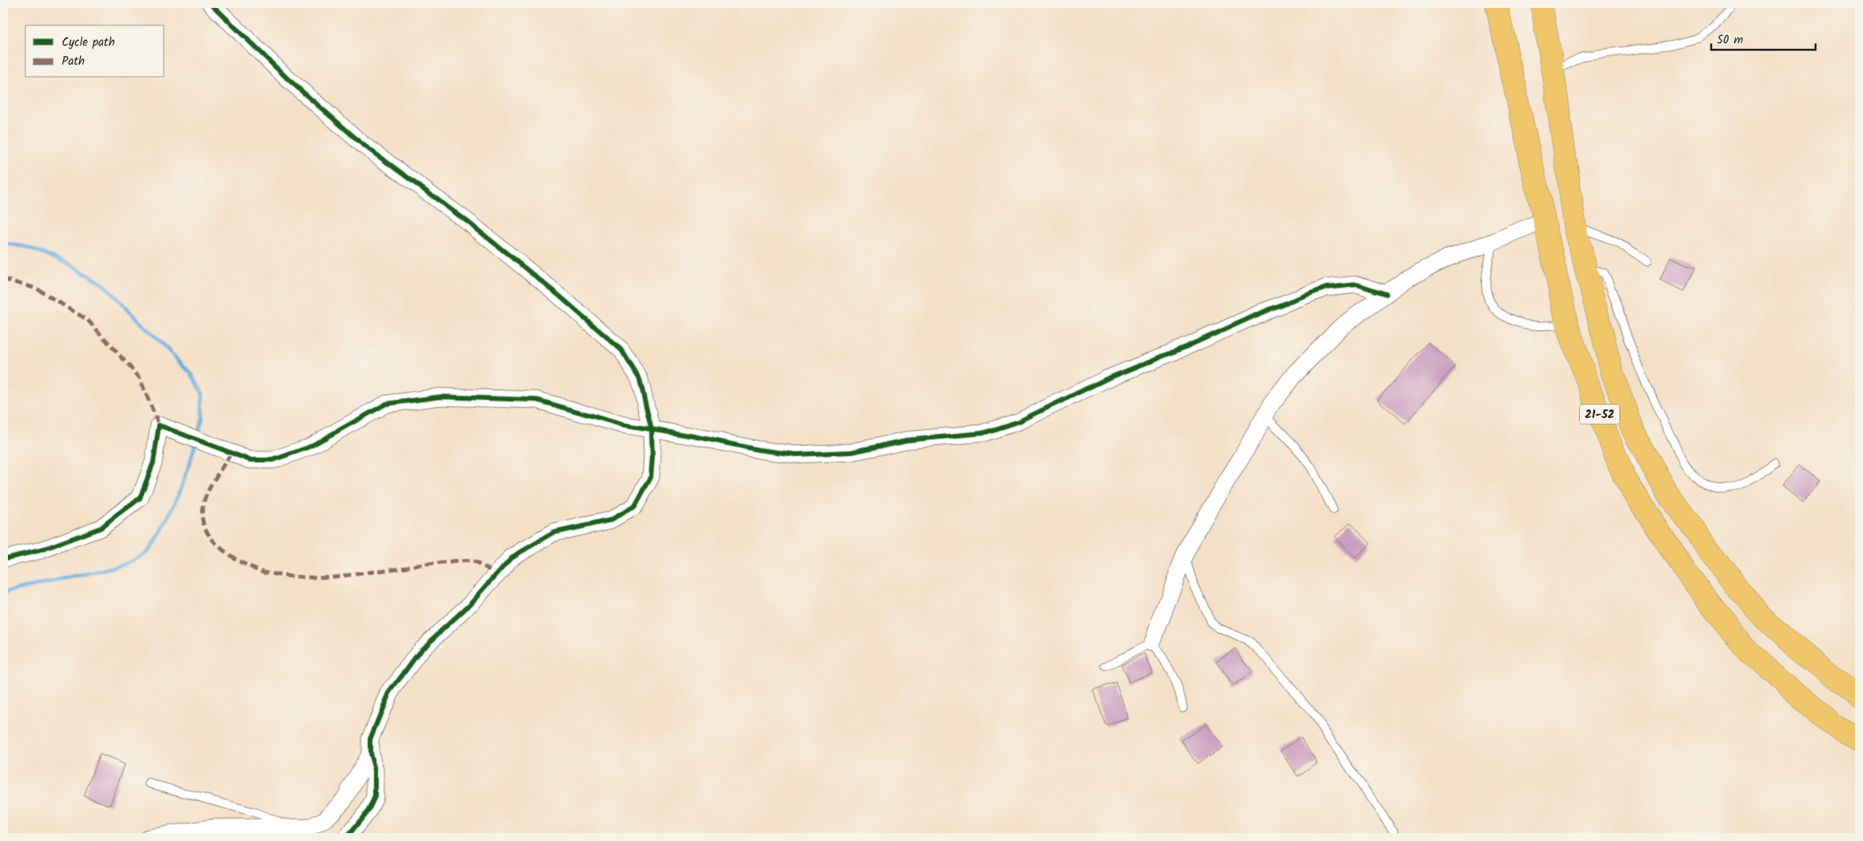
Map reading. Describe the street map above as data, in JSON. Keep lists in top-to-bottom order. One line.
{"streets":{"highway":["21-52"]},"legend":["Cycle path","Path"],"scale_bar":"50 m"}
